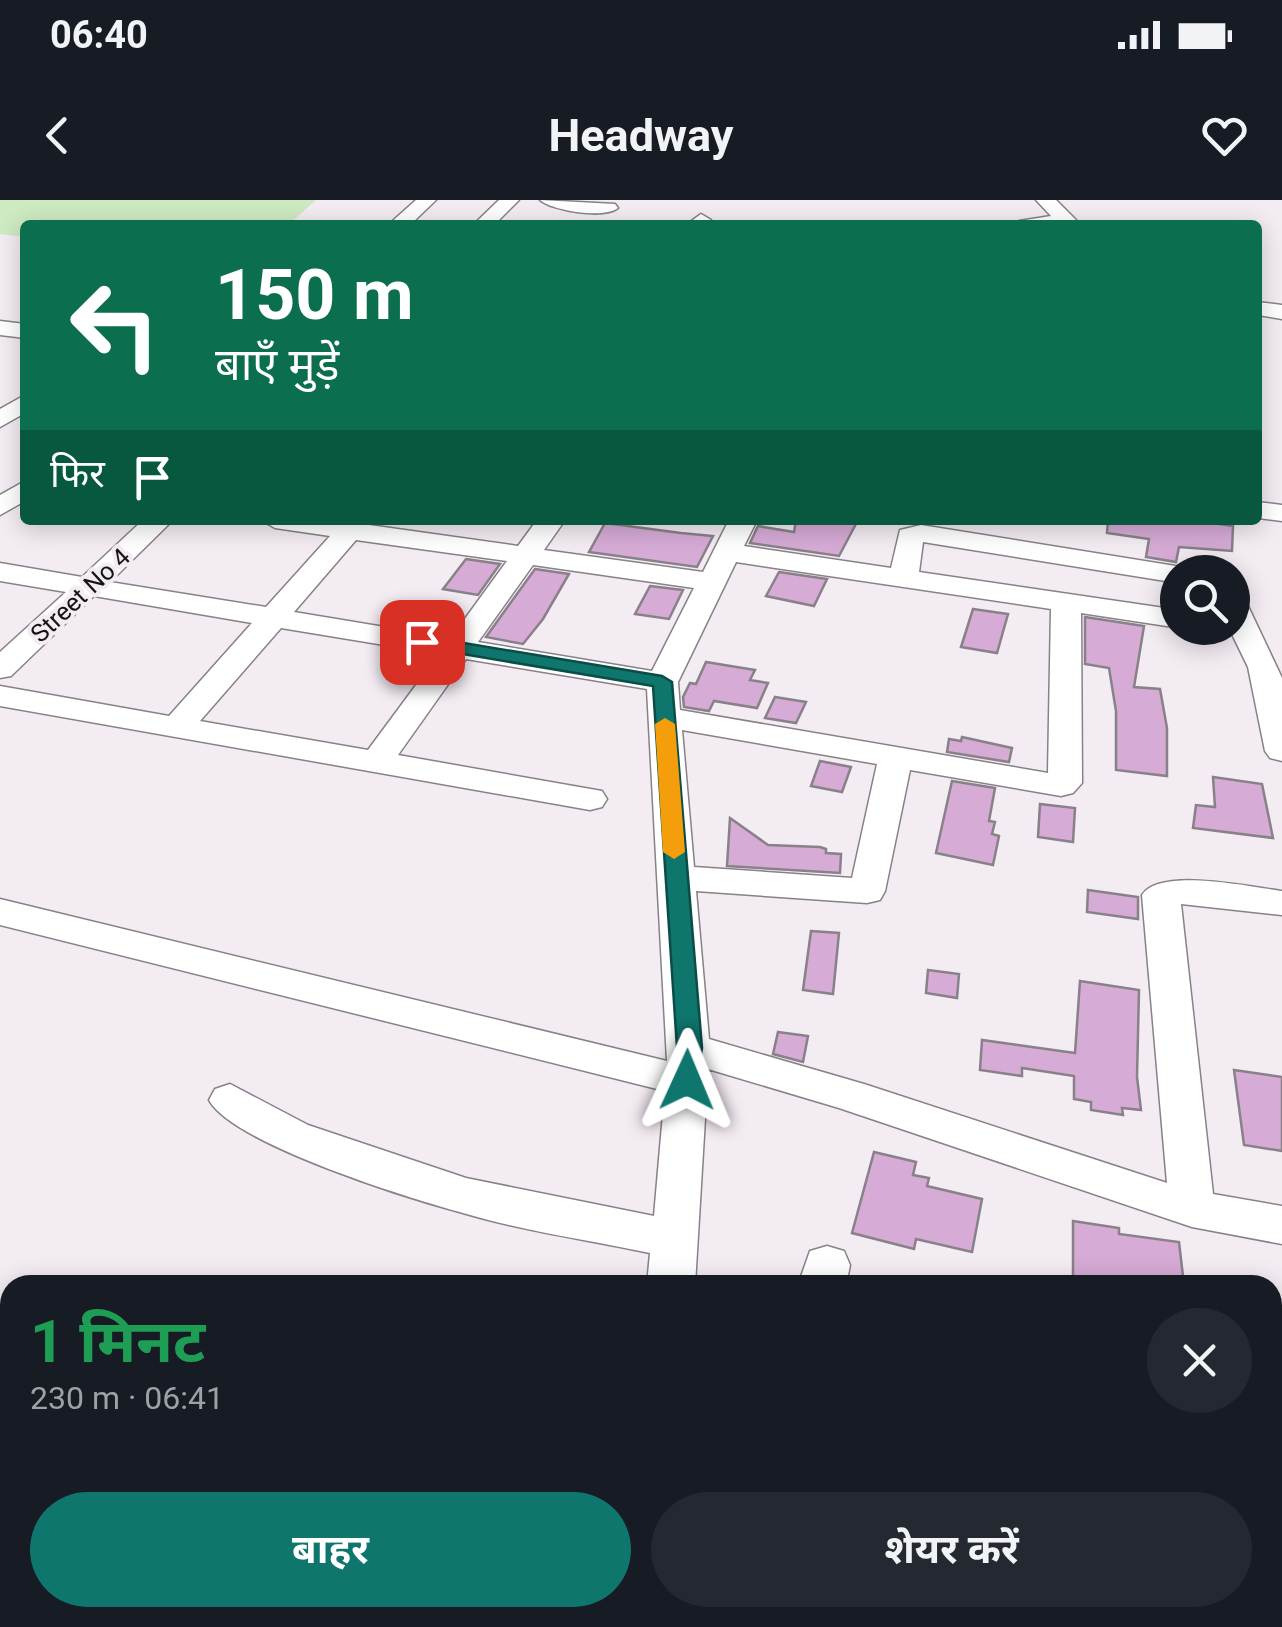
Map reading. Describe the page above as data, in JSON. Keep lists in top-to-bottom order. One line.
{"streets":{"street":["Street No 4"]},"page":{"status":"06:40","header":"Headway","turn":["150 m","बाएँ मुड़ें"],"then":"फिर","heading":["1 मिनट","230 m · 06:41"],"buttons":["बाहर","शेयर करें"]}}
